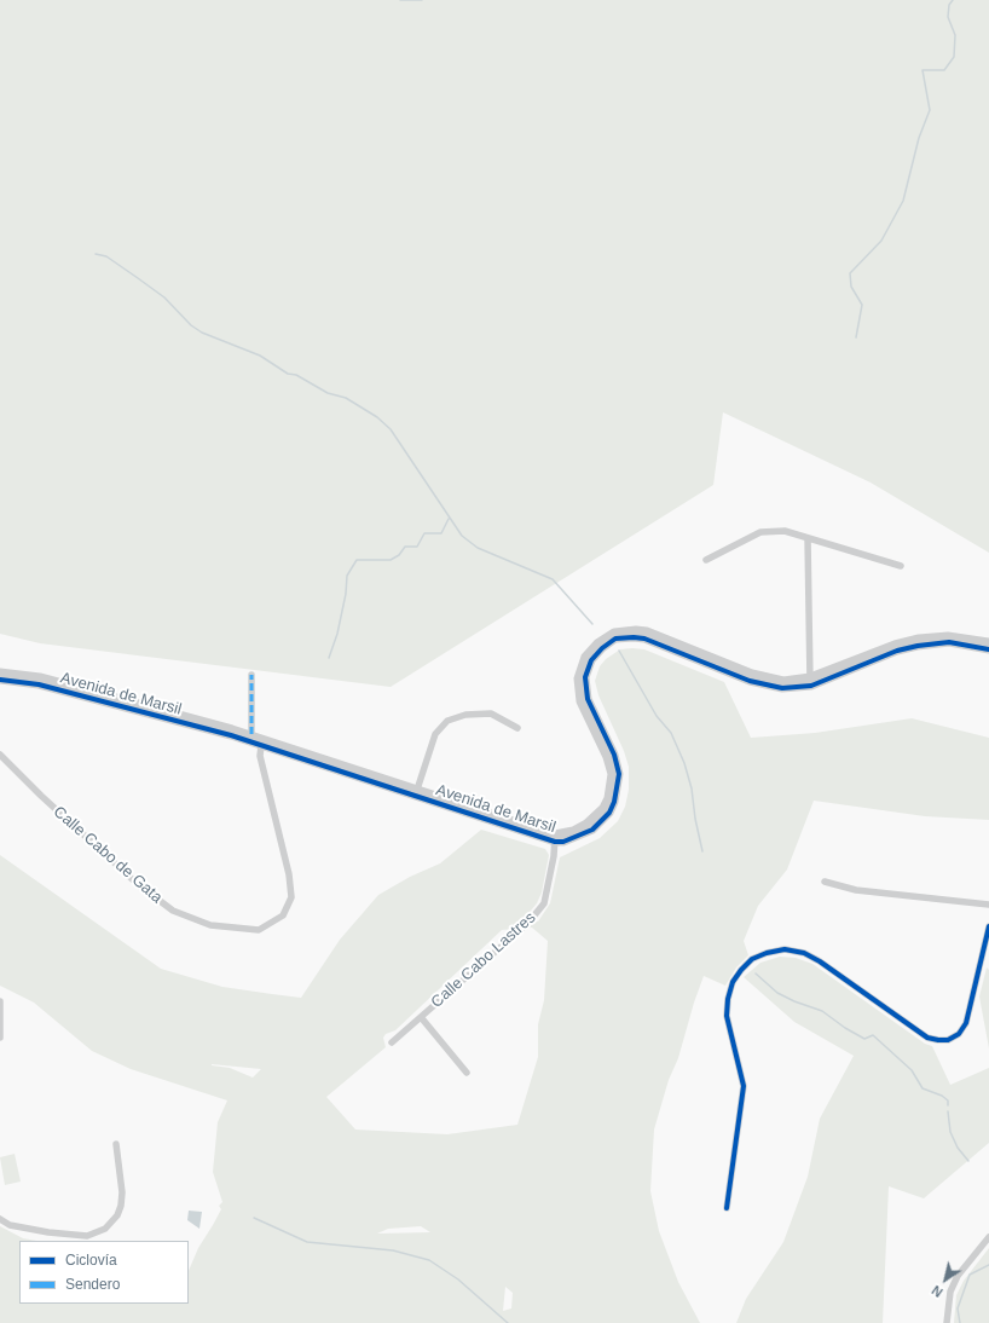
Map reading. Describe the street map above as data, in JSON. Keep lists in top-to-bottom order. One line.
{"streets":{"street":["Avenida de Marsil","Calle Cabo de Gata","Calle Cabo Lastres"]},"crossings":[["Avenida de Marsil","Calle Cabo de Gata"],["Avenida de Marsil","Calle Cabo Lastres"]],"legend":["Ciclovía","Sendero"],"north":"bottom left"}
